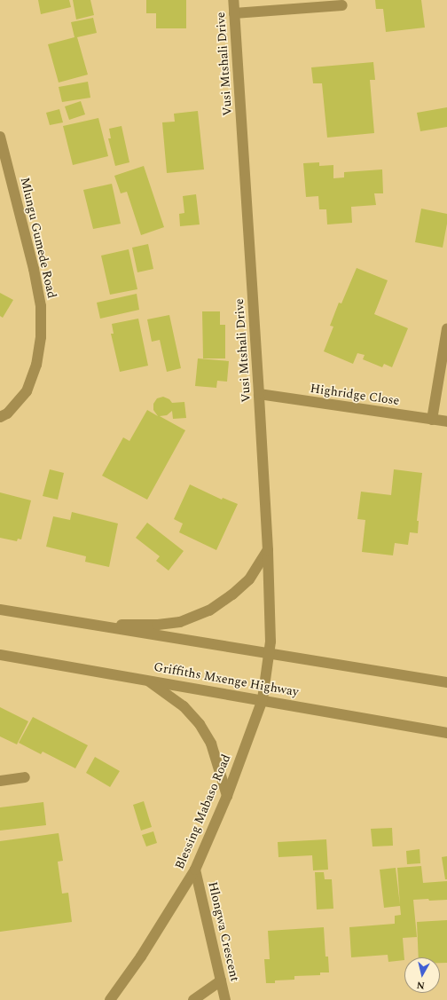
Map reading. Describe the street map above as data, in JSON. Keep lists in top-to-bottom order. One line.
{"streets":{"street":["Vusi Mtshali Drive","Mlungu Gumede Road","Highridge Close","Griffiths Mxenge Highway","Blessing Mabaso Road","Hlongwa Crescent"]},"crossings":[["Vusi Mtshali Drive","Highridge Close"],["Vusi Mtshali Drive","Griffiths Mxenge Highway"],["Vusi Mtshali Drive","Blessing Mabaso Road"],["Griffiths Mxenge Highway","Blessing Mabaso Road"],["Blessing Mabaso Road","Hlongwa Crescent"]],"north":"bottom"}
